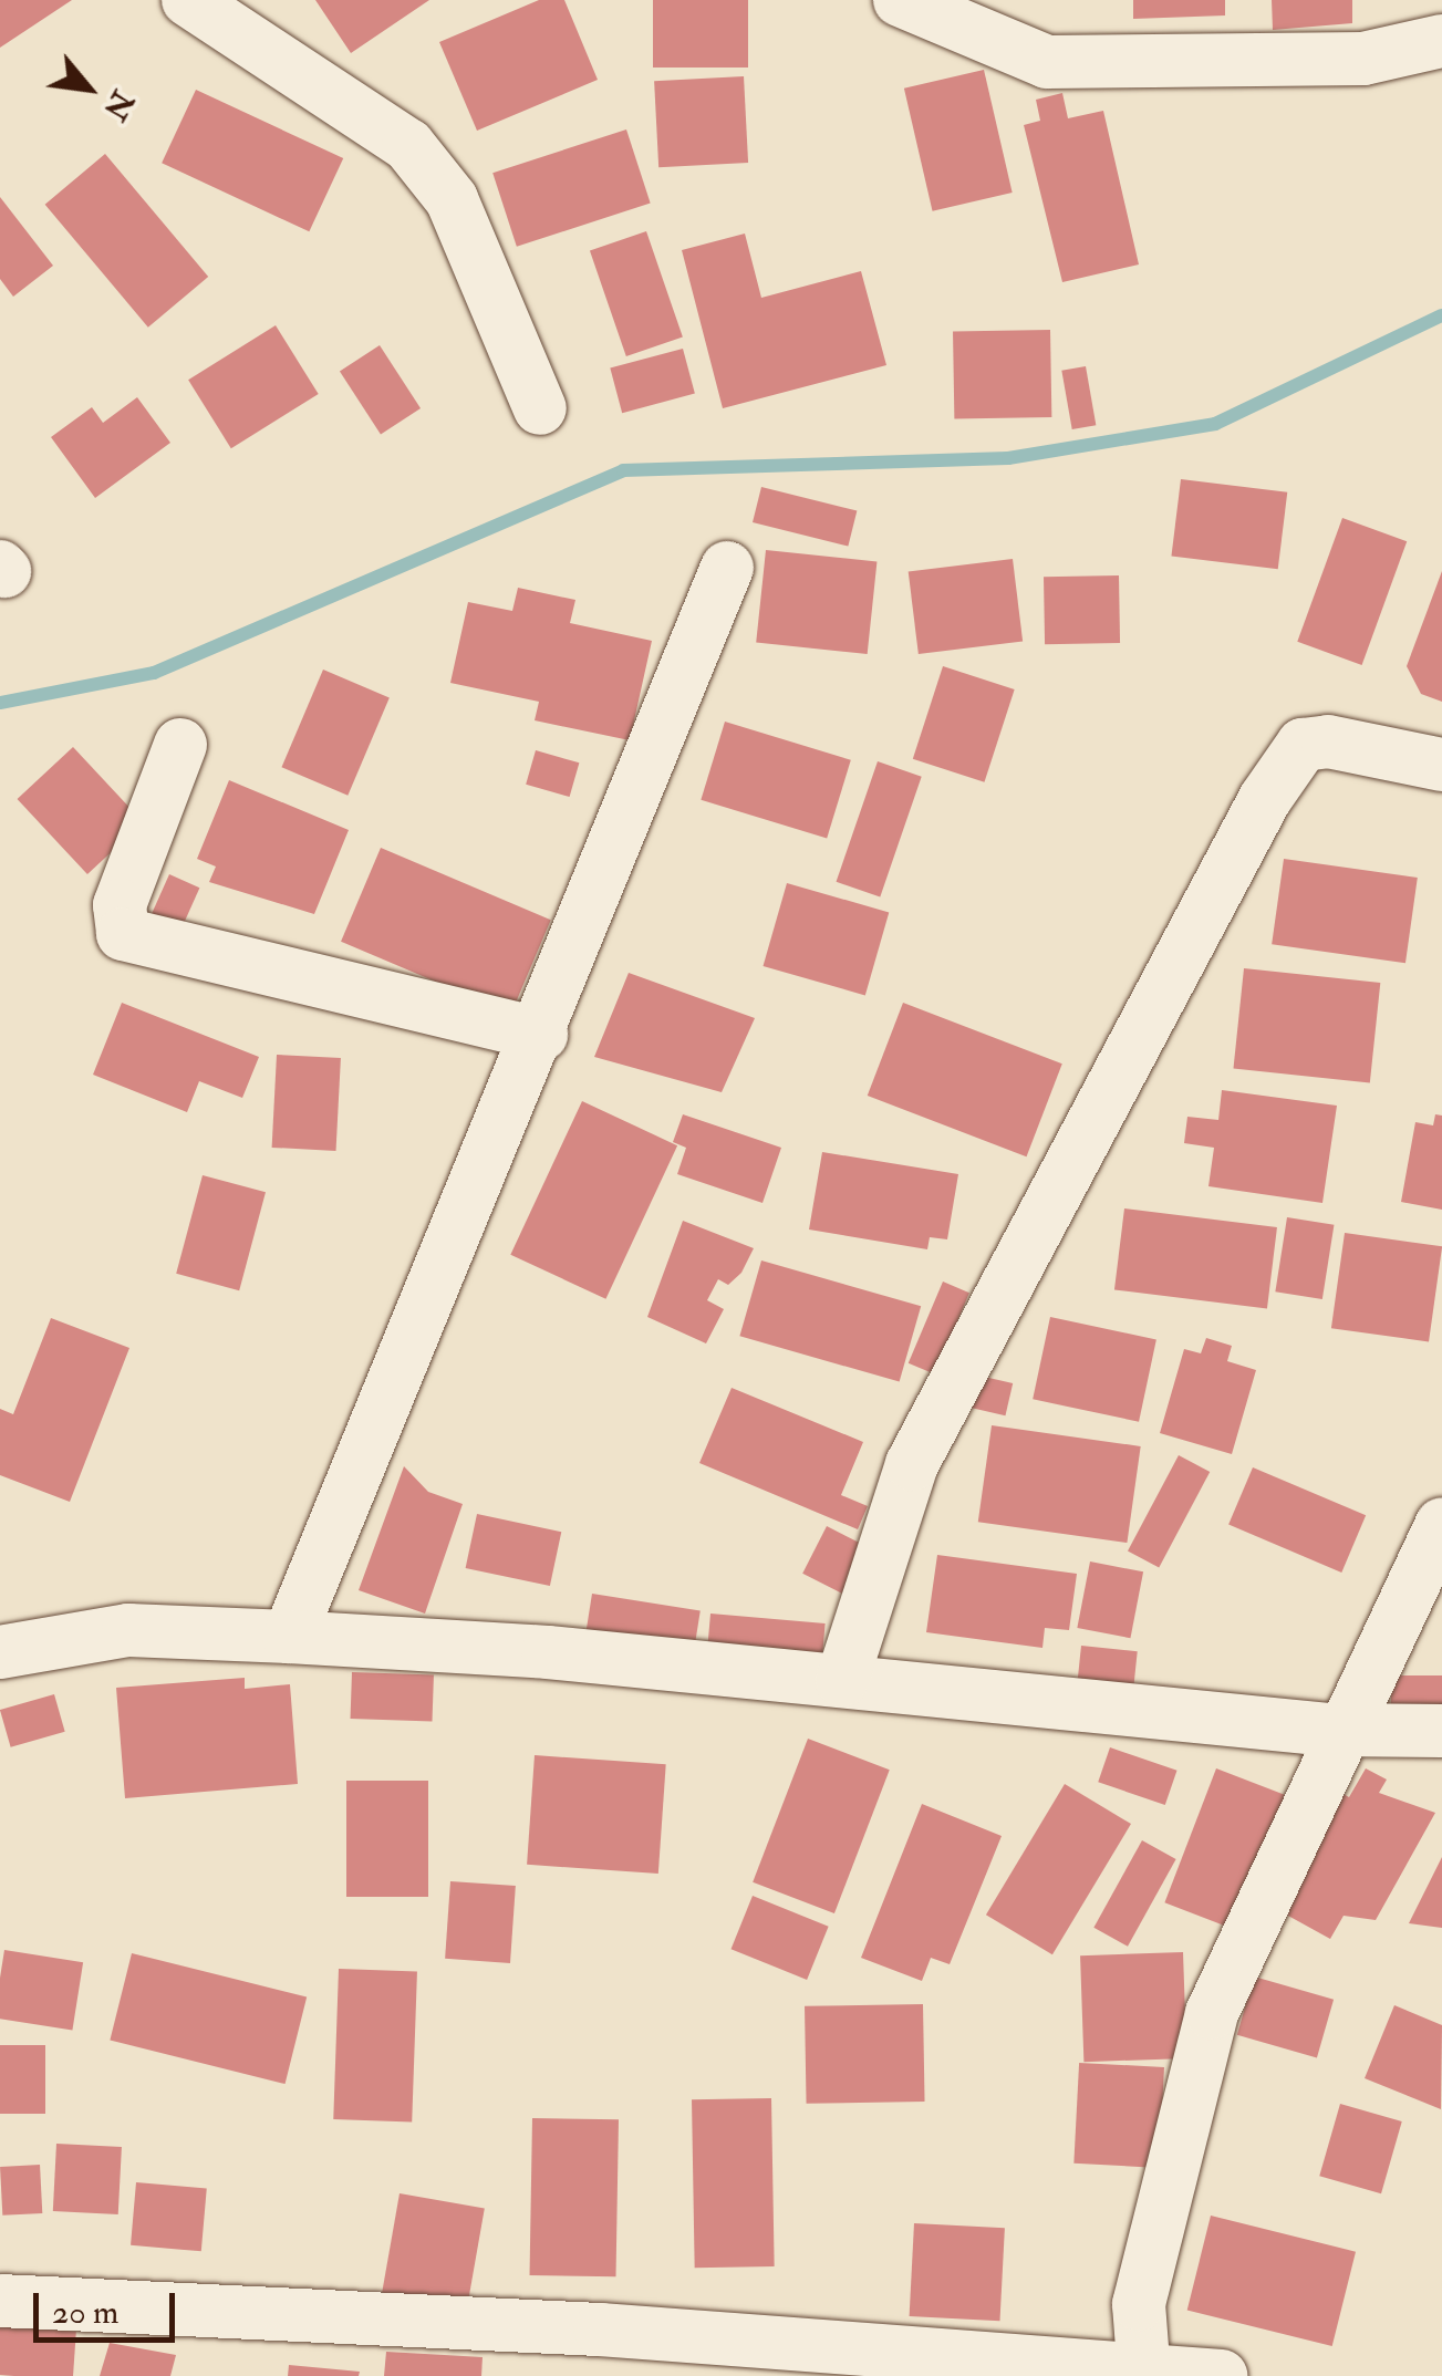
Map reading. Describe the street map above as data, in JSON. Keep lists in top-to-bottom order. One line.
{"scale_bar":"20 m","north":"bottom right"}
